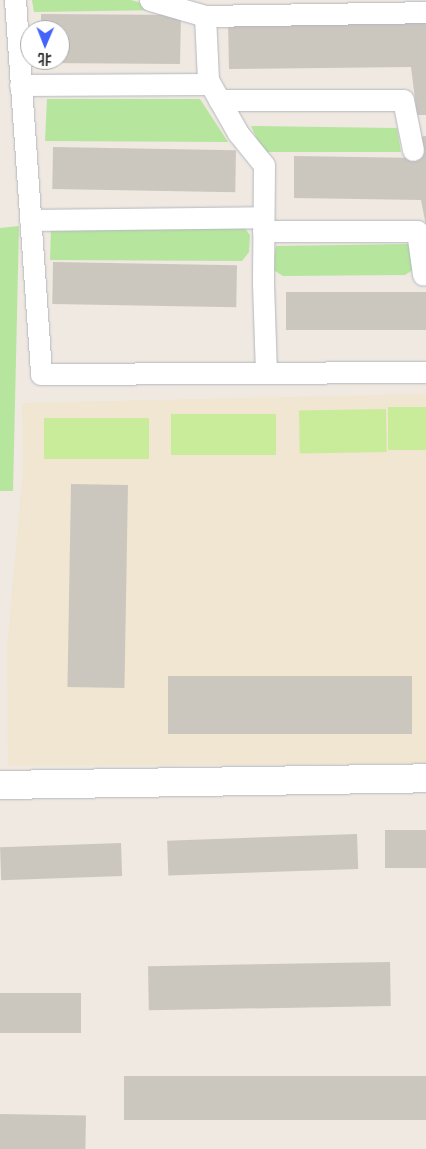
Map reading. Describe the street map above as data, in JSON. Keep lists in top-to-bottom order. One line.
{"north":"bottom"}
